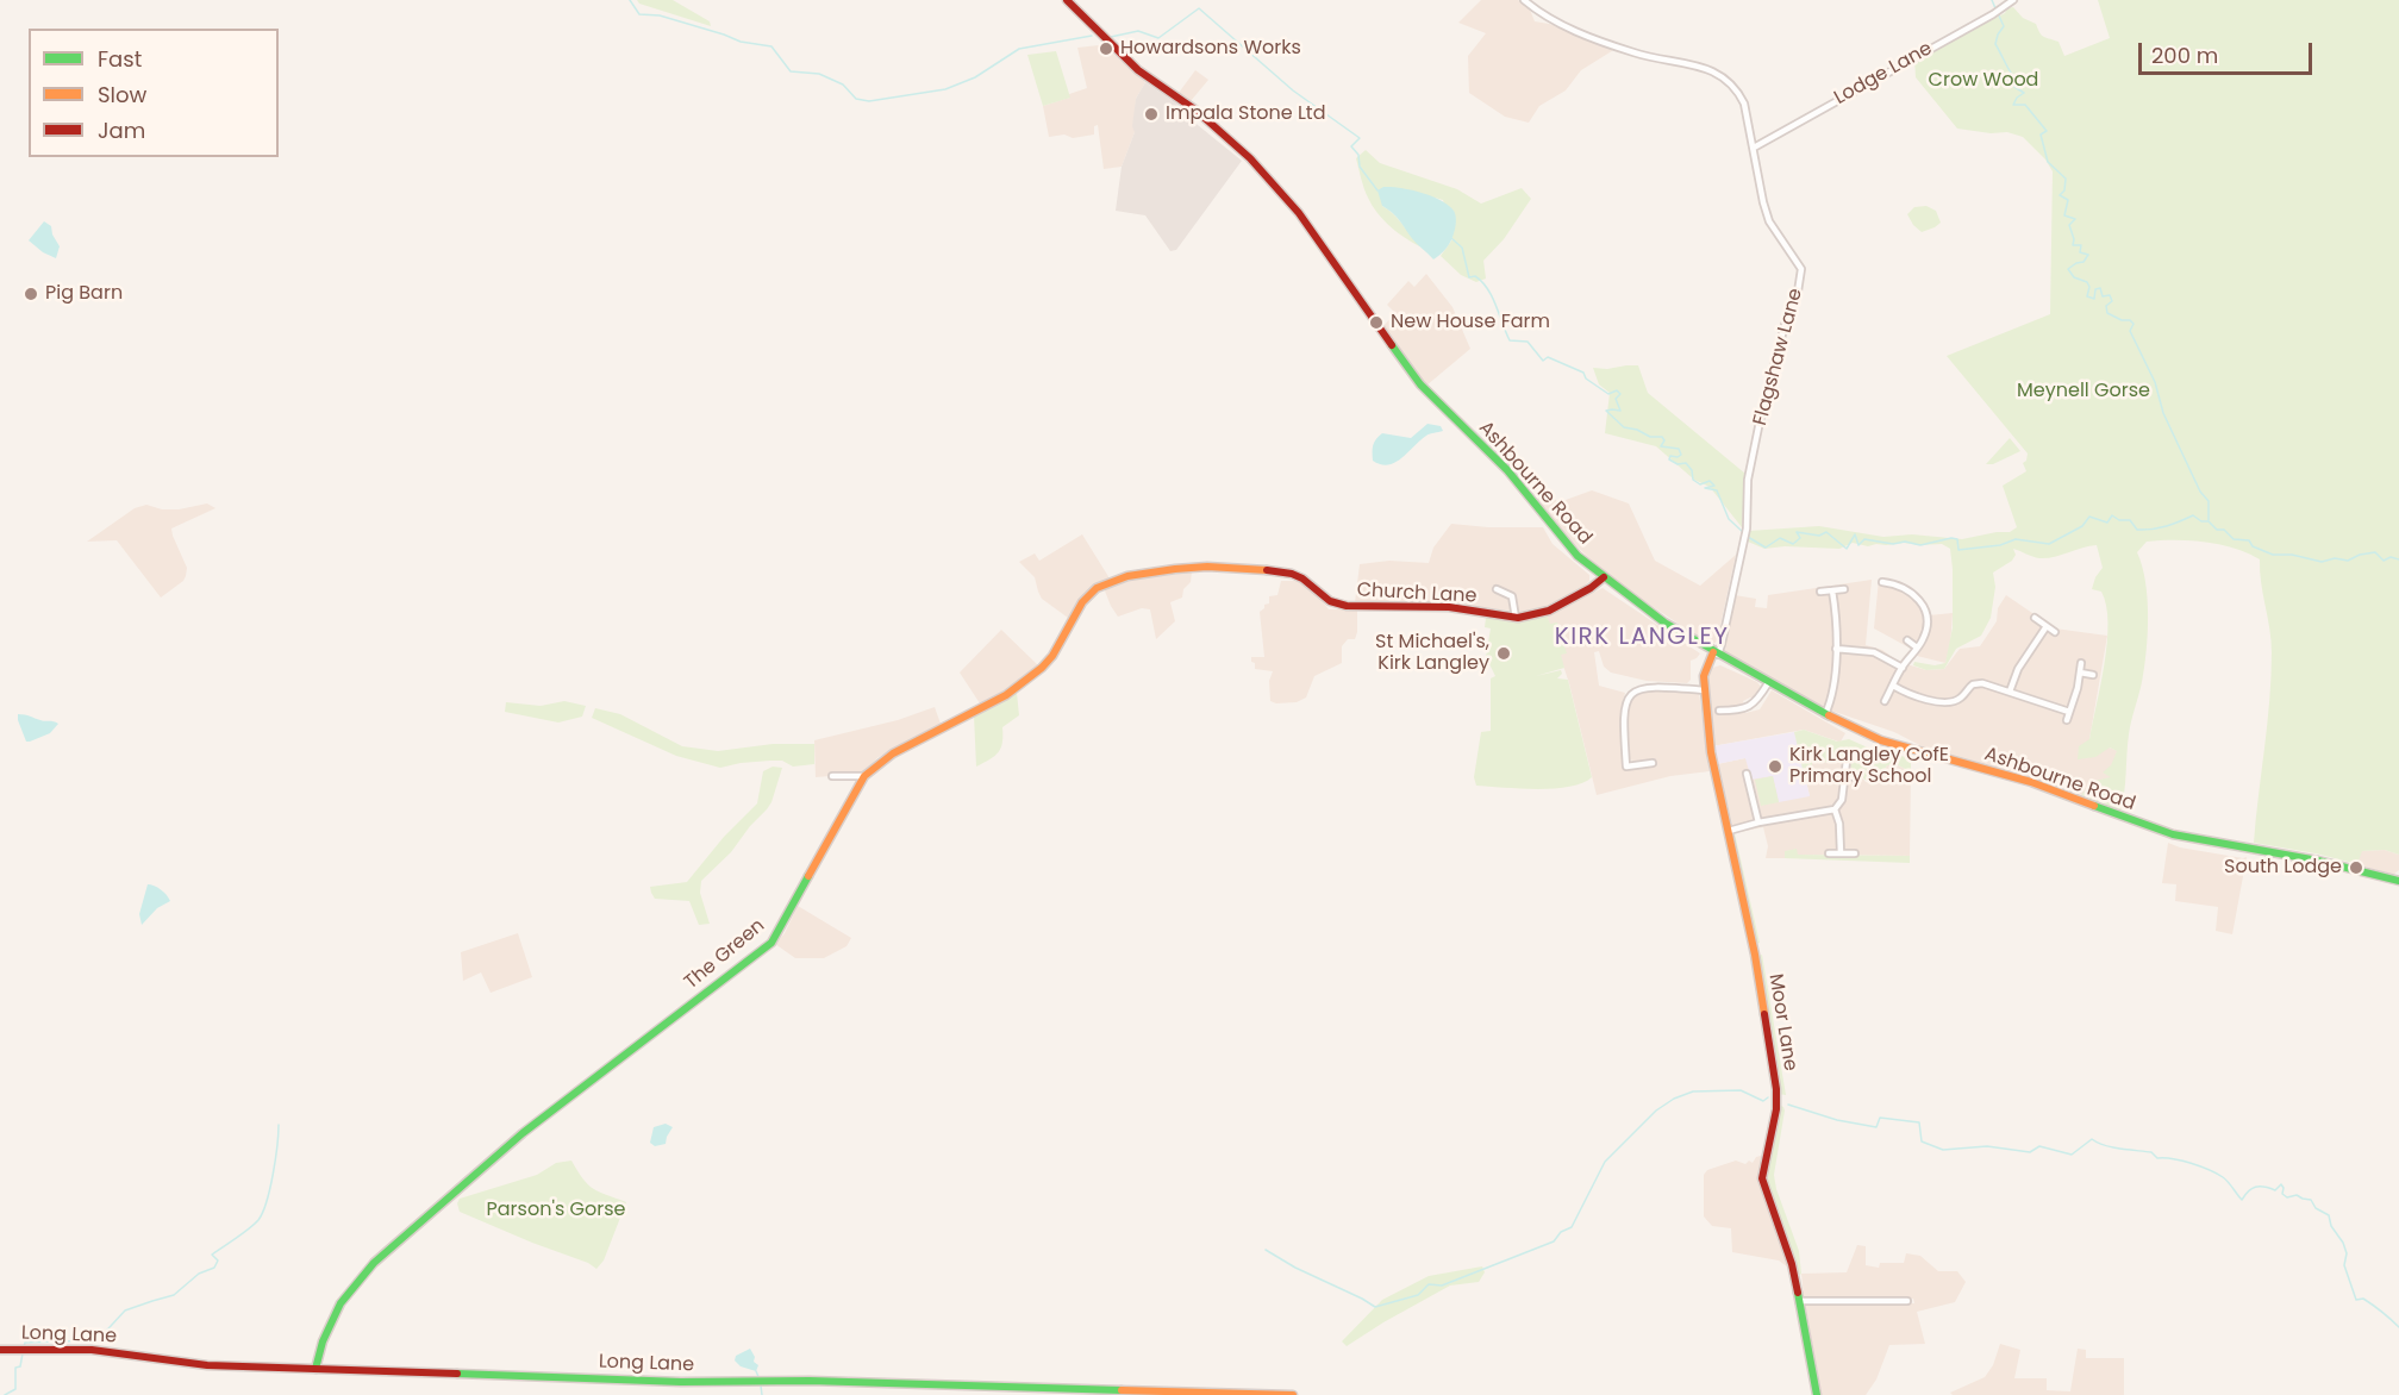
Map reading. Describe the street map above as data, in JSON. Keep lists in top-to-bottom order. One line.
{"streets":{"main road":["Ashbourne Road","Church Lane","The Green","Moor Lane","Long Lane"],"street":["Lodge Lane","Flagshaw Lane"]},"crossings":[["Lodge Lane","Flagshaw Lane"],["Flagshaw Lane","Ashbourne Road"],["Flagshaw Lane","Moor Lane"],["Ashbourne Road","Church Lane"],["Ashbourne Road","Moor Lane"],["Church Lane","The Green"],["The Green","Long Lane"]],"districts":["KIRK LANGLEY"],"parks":["Crow Wood","Meynell Gorse","Parson's Gorse"],"places":["Howardsons Works","Impala Stone Ltd","Pig Barn","New House Farm","St Michael's, Kirk Langley","Kirk Langley CofE Primary School","South Lodge"],"legend":["Fast","Slow","Jam"],"scale_bar":"200 m"}
